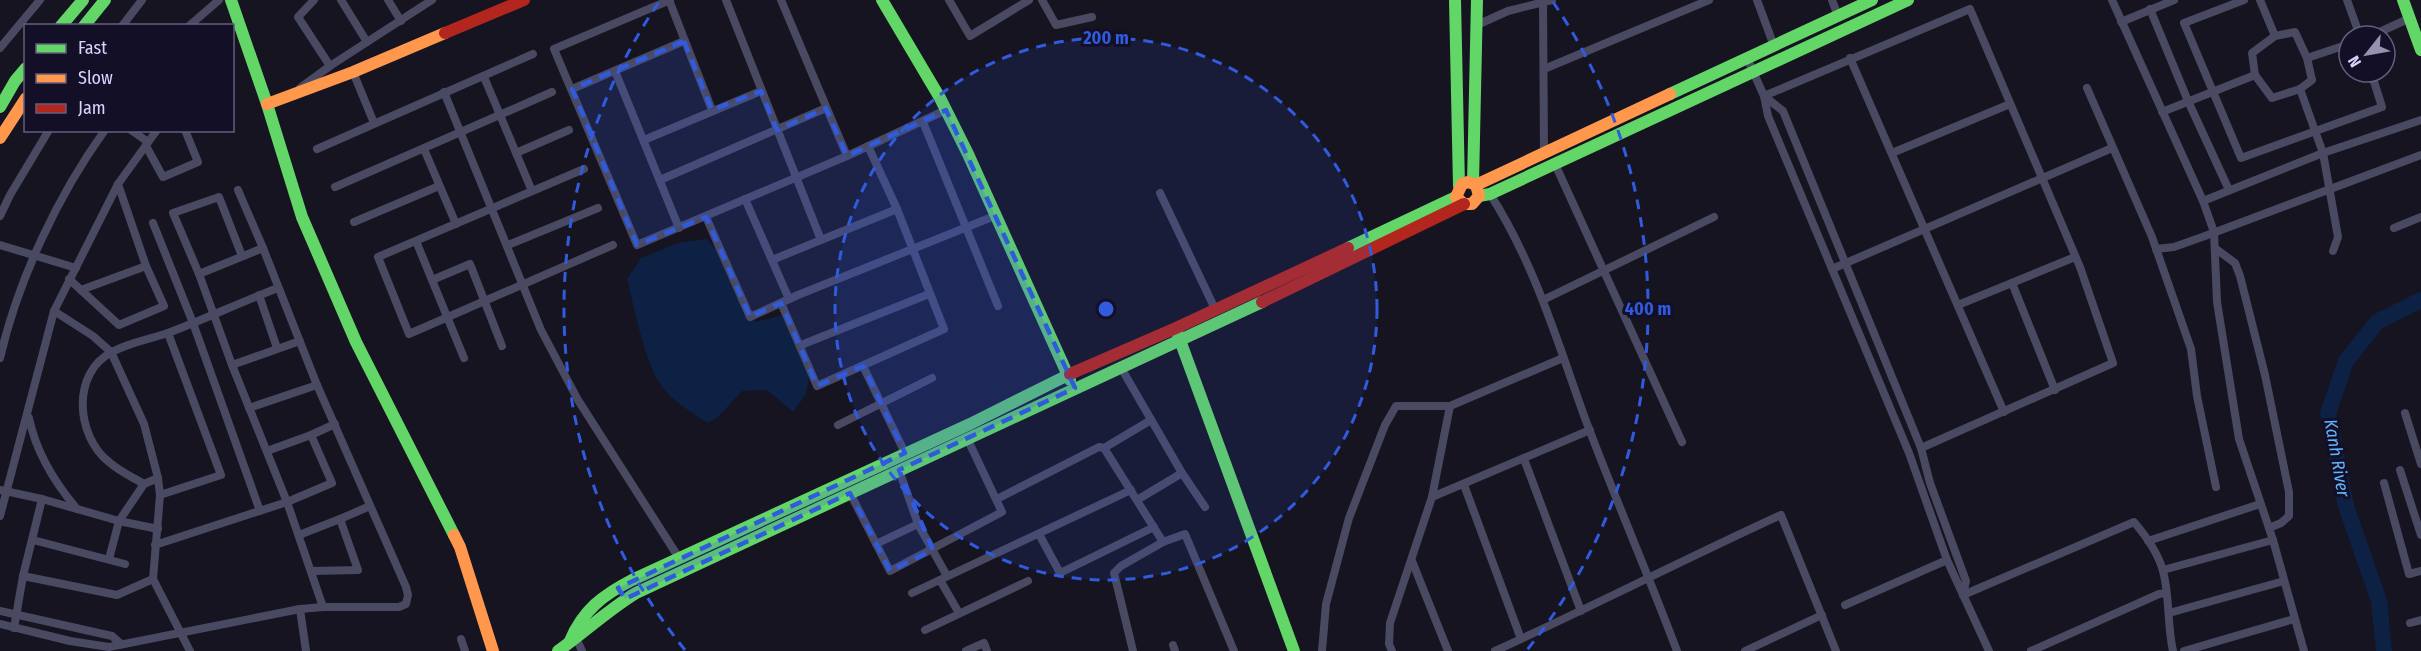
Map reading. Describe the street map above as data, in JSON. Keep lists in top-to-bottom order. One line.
{"water":["Kanh River"],"legend":["Fast","Slow","Jam"],"north":"bottom left","rings":["200 m","400 m"]}
